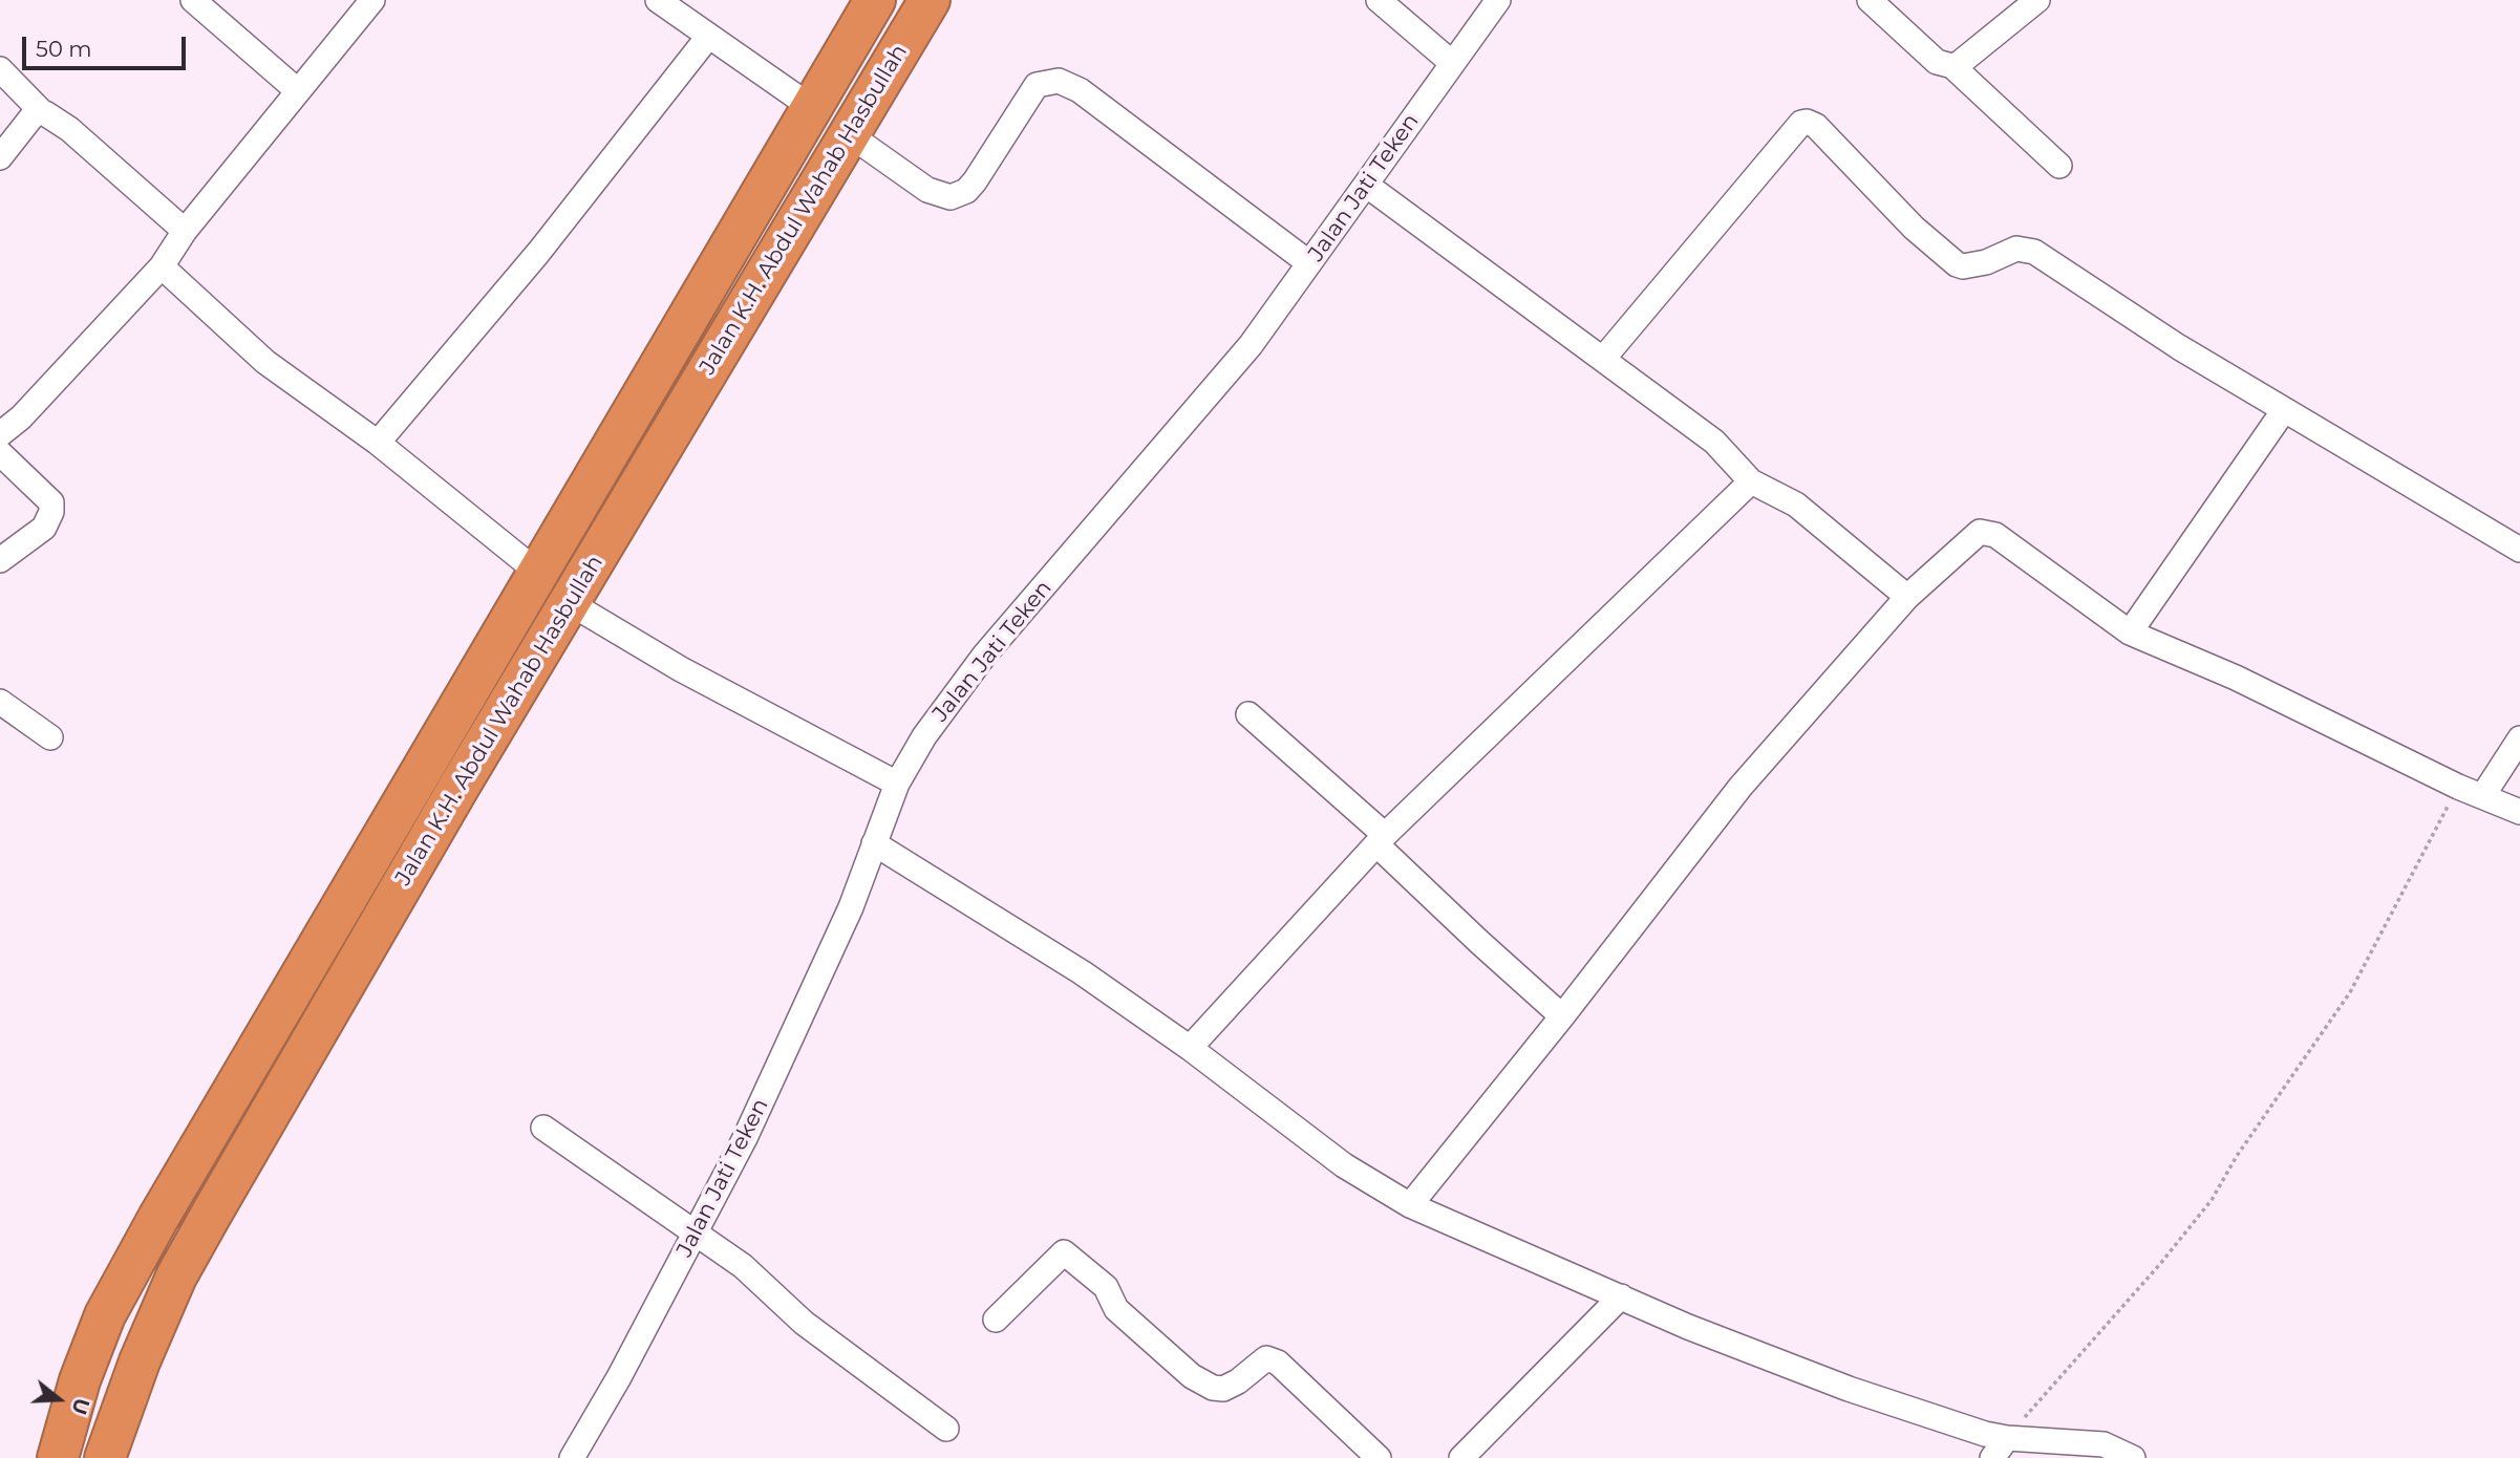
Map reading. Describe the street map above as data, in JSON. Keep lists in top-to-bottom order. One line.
{"streets":{"highway":["Jalan K.H. Abdul Wahab Hasbullah"],"street":["Jalan Jati Teken"]},"scale_bar":"50 m","north":"right"}
